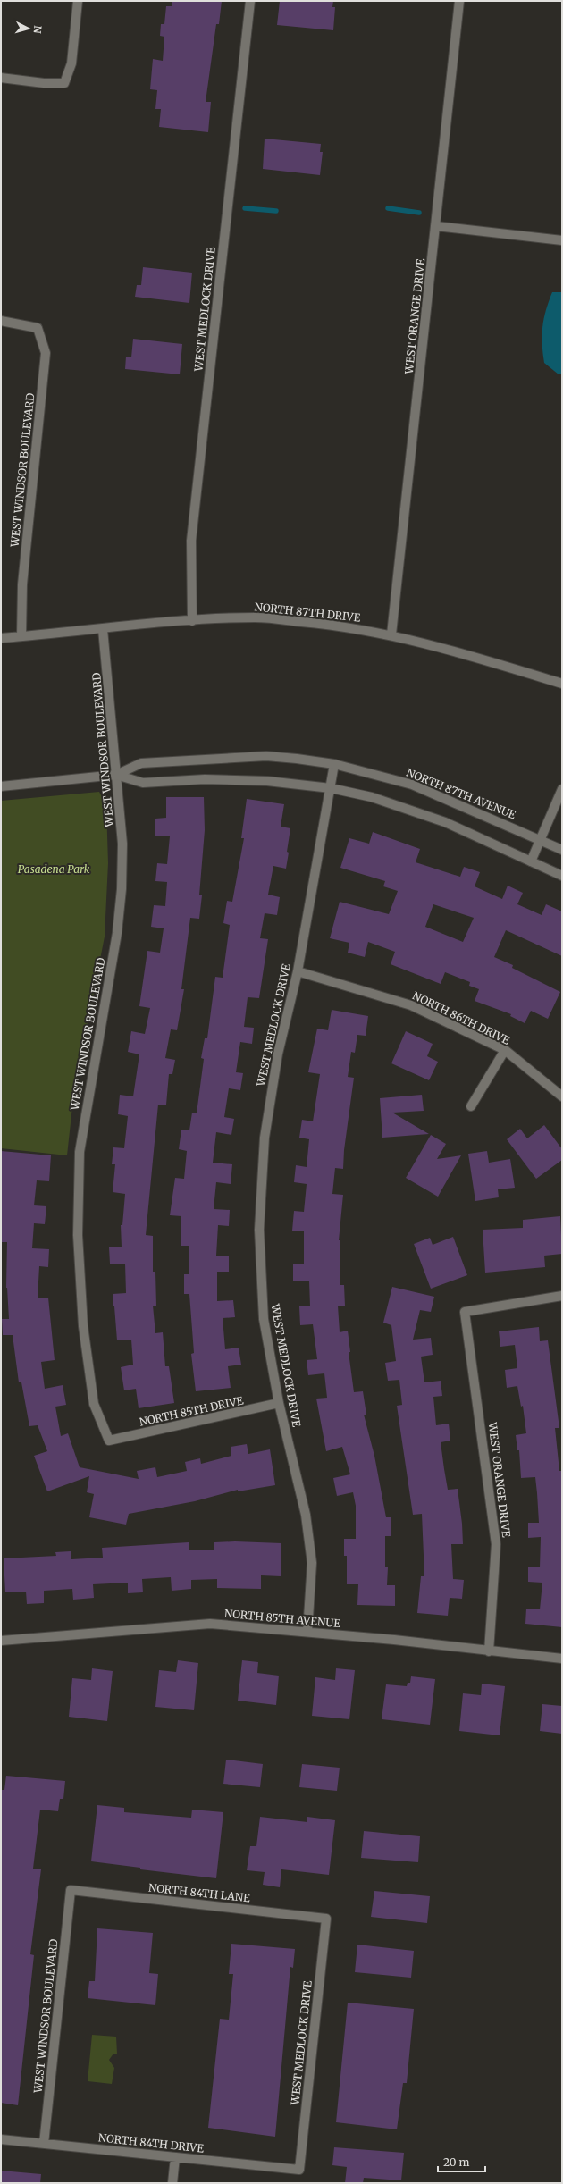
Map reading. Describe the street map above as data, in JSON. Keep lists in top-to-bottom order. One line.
{"streets":{"street":["WEST MEDLOCK DRIVE","WEST ORANGE DRIVE","WEST WINDSOR BOULEVARD","NORTH 87TH DRIVE","NORTH 87TH AVENUE","NORTH 86TH DRIVE","NORTH 85TH DRIVE","NORTH 85TH AVENUE","NORTH 84TH LANE","NORTH 84TH DRIVE"]},"crossings":[["WEST MEDLOCK DRIVE","NORTH 87TH DRIVE"],["WEST MEDLOCK DRIVE","NORTH 87TH AVENUE"],["WEST MEDLOCK DRIVE","NORTH 86TH DRIVE"],["WEST MEDLOCK DRIVE","NORTH 85TH DRIVE"],["WEST MEDLOCK DRIVE","NORTH 85TH AVENUE"],["WEST MEDLOCK DRIVE","NORTH 84TH LANE"],["WEST MEDLOCK DRIVE","NORTH 84TH DRIVE"],["WEST ORANGE DRIVE","NORTH 87TH DRIVE"],["WEST ORANGE DRIVE","NORTH 85TH AVENUE"],["WEST WINDSOR BOULEVARD","NORTH 87TH DRIVE"],["WEST WINDSOR BOULEVARD","NORTH 87TH AVENUE"],["WEST WINDSOR BOULEVARD","NORTH 85TH DRIVE"],["WEST WINDSOR BOULEVARD","NORTH 84TH LANE"],["WEST WINDSOR BOULEVARD","NORTH 84TH DRIVE"]],"parks":["Pasadena Park"],"scale_bar":"20 m","north":"right"}
